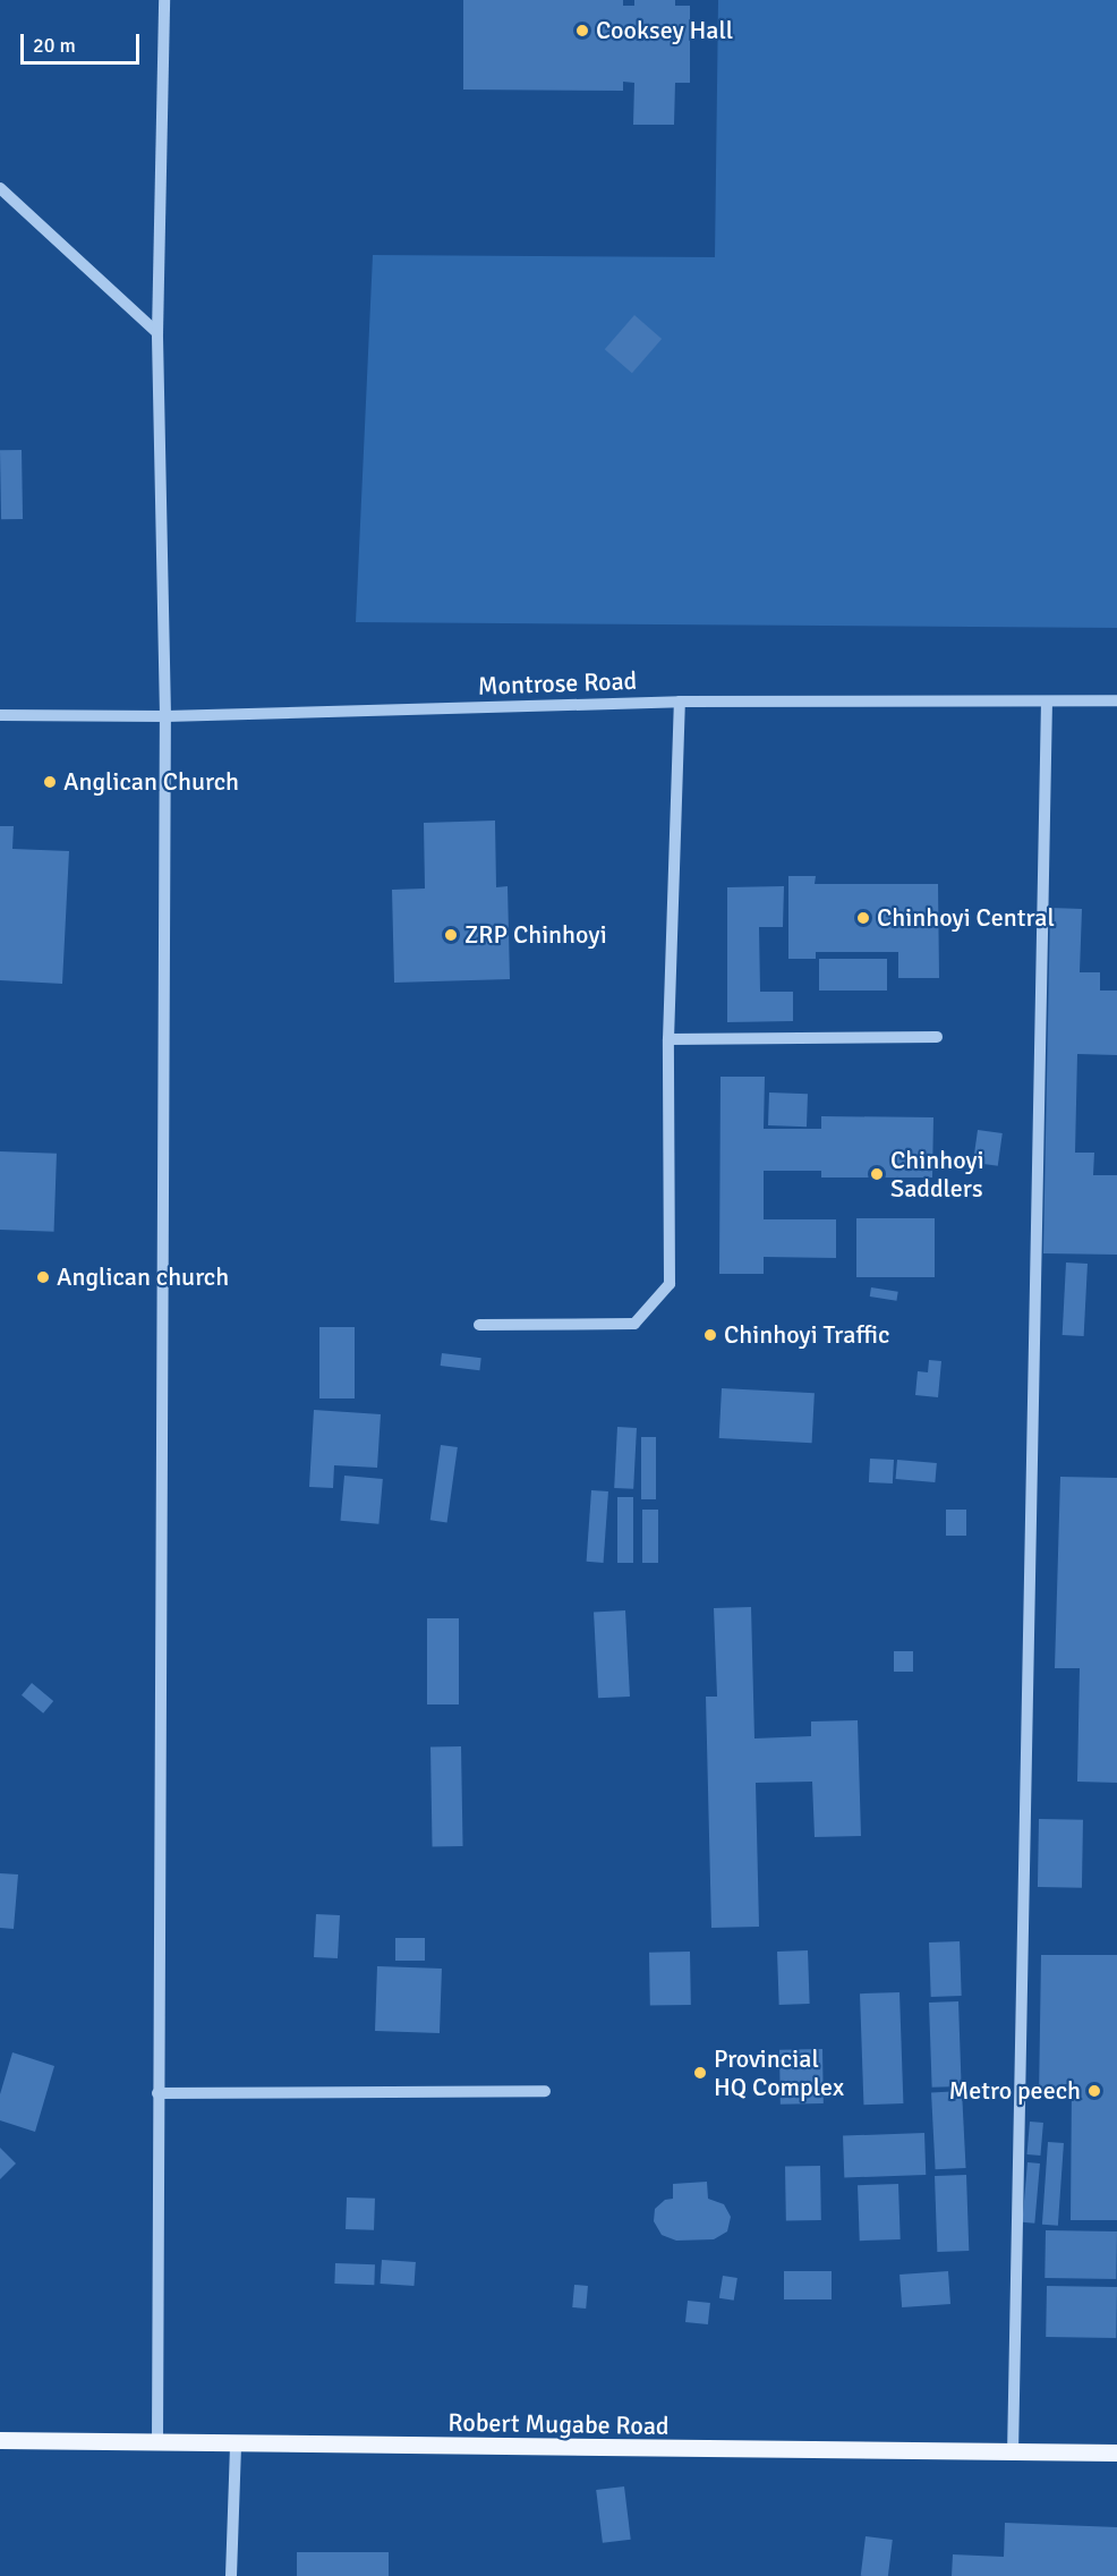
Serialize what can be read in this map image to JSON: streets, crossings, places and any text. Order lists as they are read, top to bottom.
{
  "streets": {
    "main road": ["Robert Mugabe Road"],
    "street": ["Montrose Road"]
  },
  "places": [
    "Cooksey Hall",
    "Anglican Church",
    "Chinhoyi Central",
    "ZRP Chinhoyi",
    "Chinhoyi Saddlers",
    "Anglican church",
    "Chinhoyi Traffic",
    "Provincial HQ Complex",
    "Metro peech"
  ],
  "scale_bar": "20 m"
}
